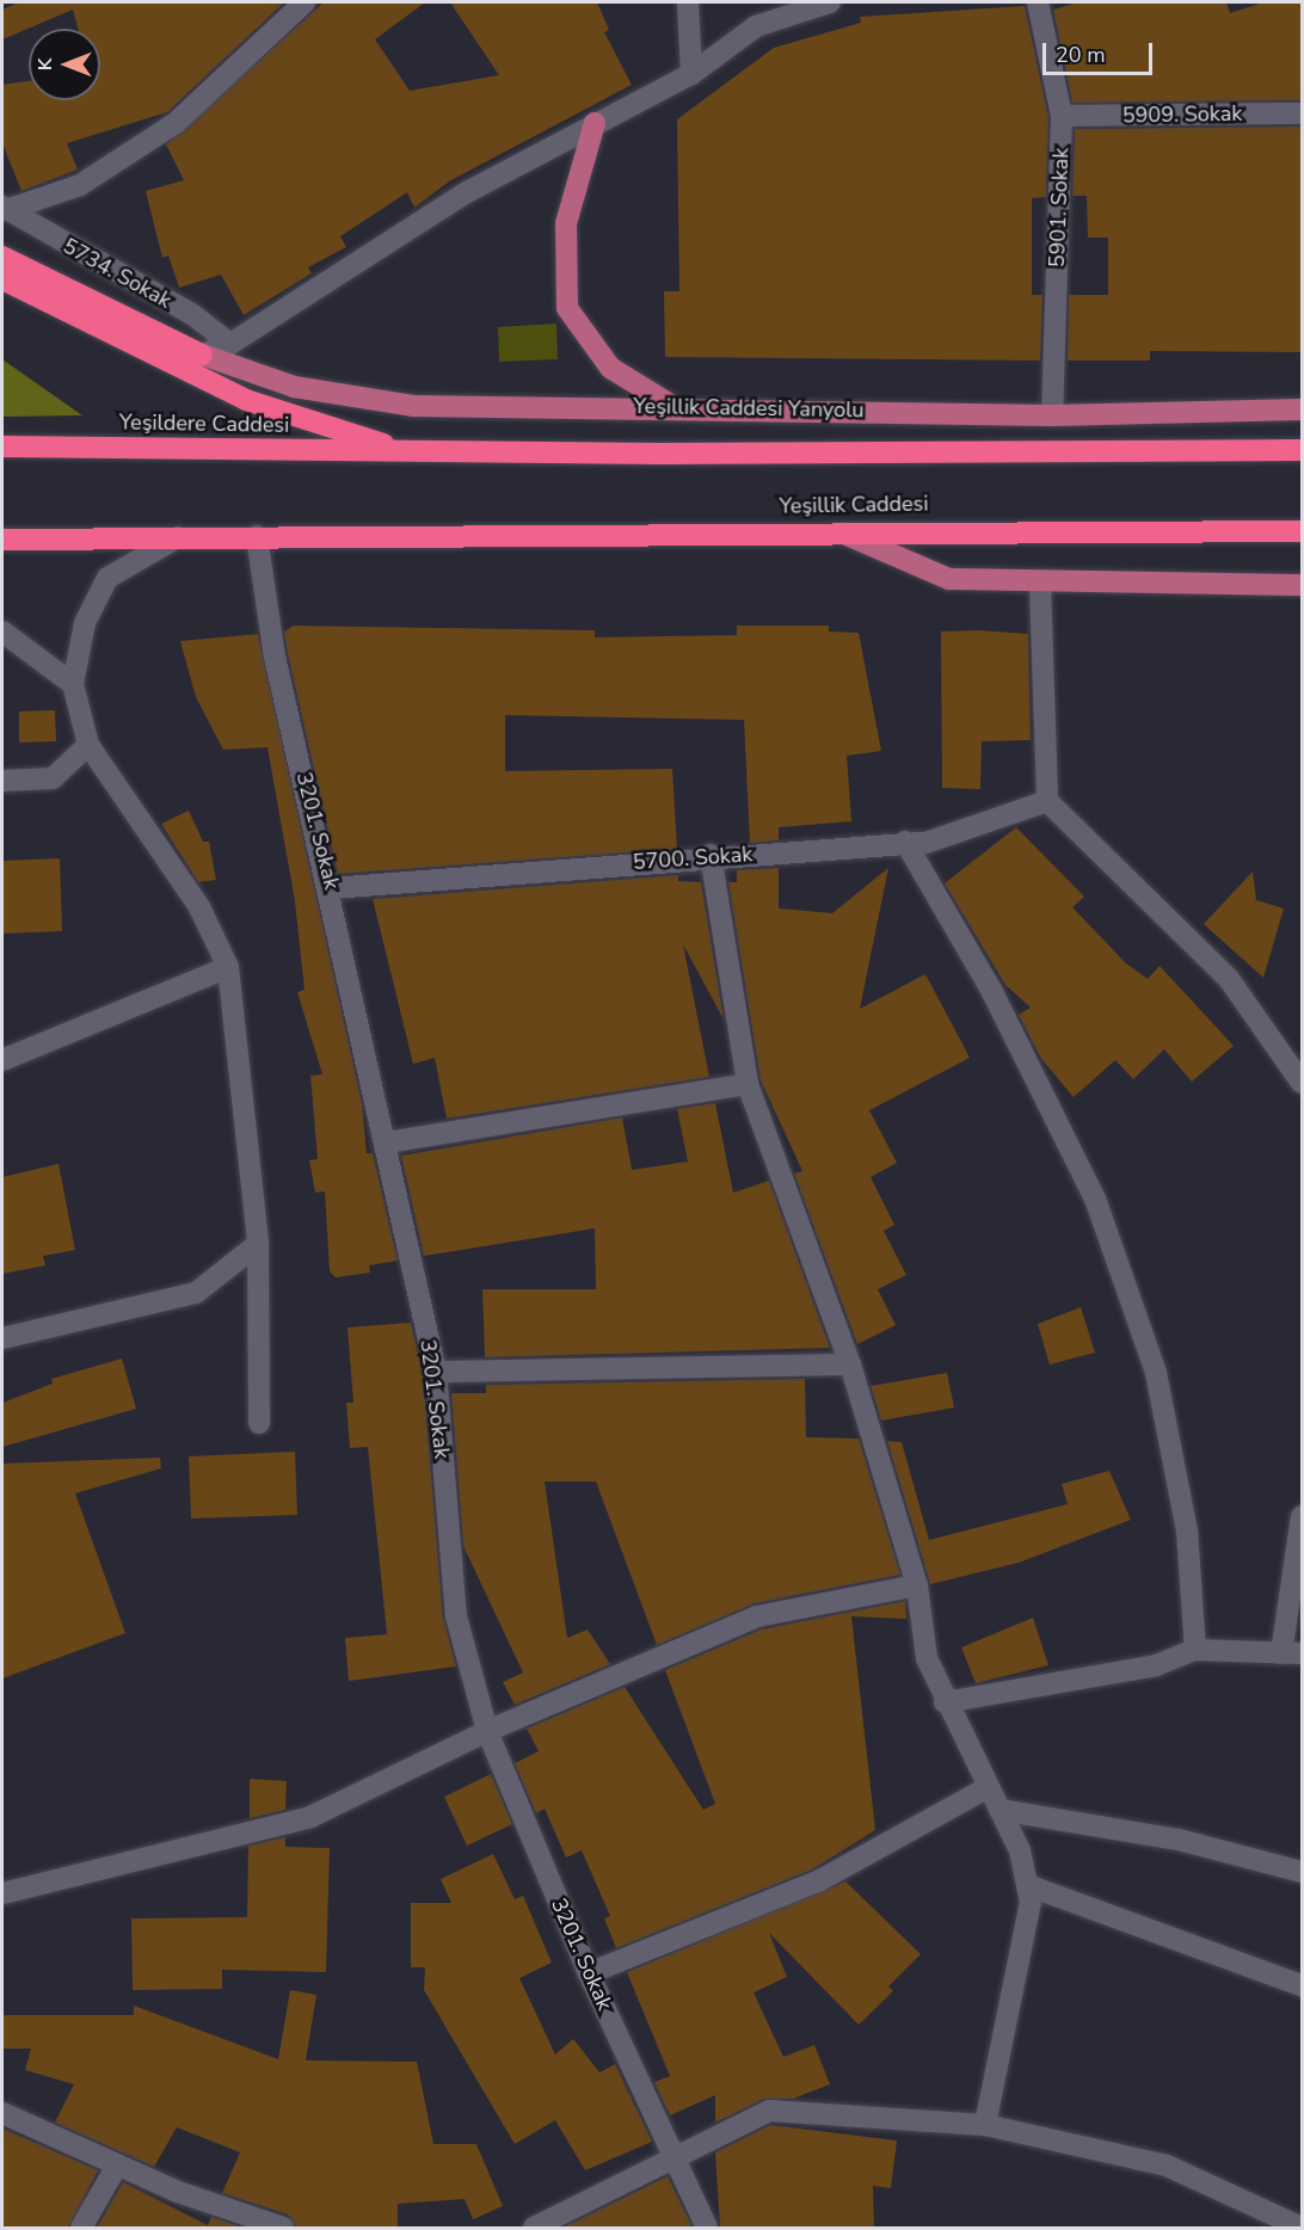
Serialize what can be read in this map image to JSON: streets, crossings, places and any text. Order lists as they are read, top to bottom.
{
  "streets": {
    "highway": ["Yeşildere Caddesi", "Yeşillik Caddesi"],
    "main road": ["Yeşillik Caddesi Yanyolu"],
    "street": [
      "5909. Sokak",
      "5901. Sokak",
      "5734. Sokak",
      "3201. Sokak",
      "5700. Sokak"
    ]
  },
  "crossings": [
    ["5909. Sokak", "5901. Sokak"],
    ["5901. Sokak", "Yeşillik Caddesi Yanyolu"],
    ["Yeşillik Caddesi", "3201. Sokak"],
    ["3201. Sokak", "5700. Sokak"]
  ],
  "scale_bar": "20 m",
  "north": "left"
}
